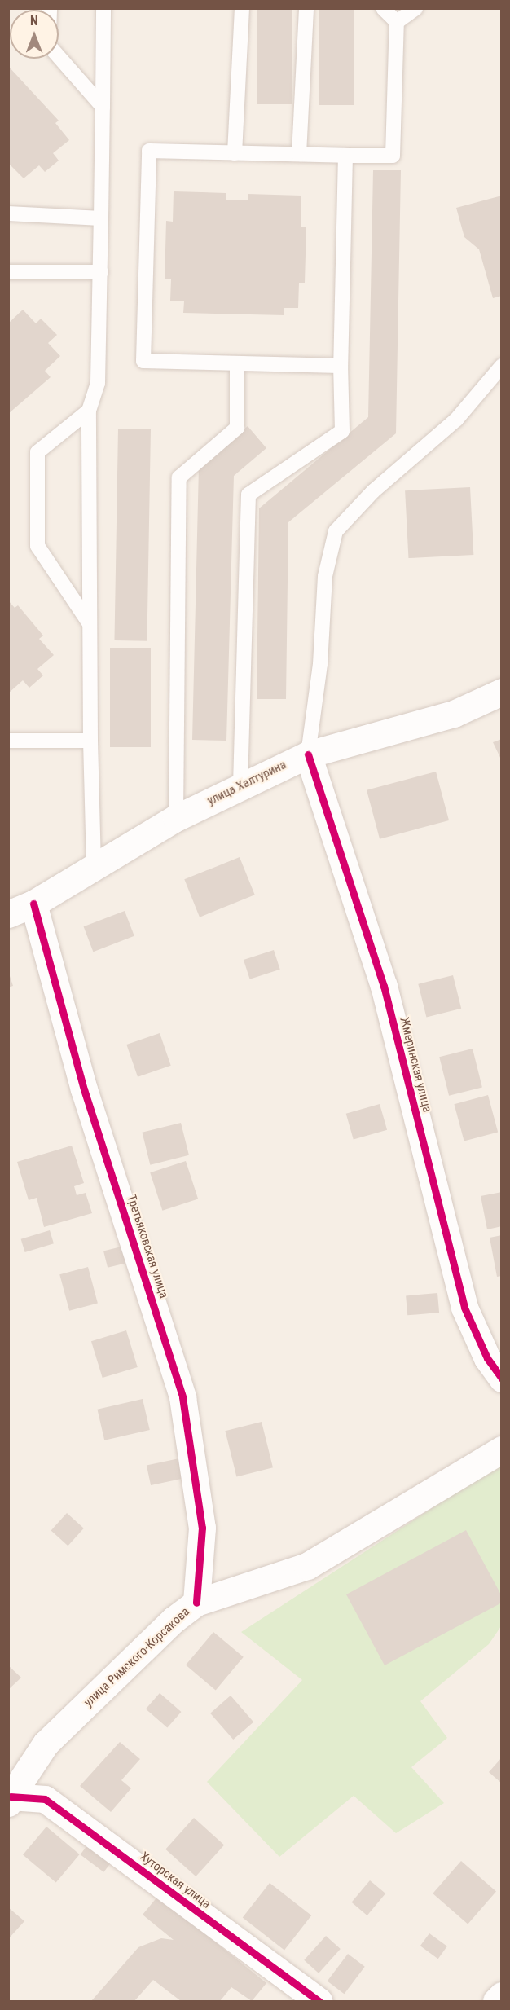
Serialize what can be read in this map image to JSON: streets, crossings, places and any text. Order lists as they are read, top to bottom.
{
  "streets": {
    "street": [
      "улица Халтурина",
      "Жмеринская улица",
      "Третьяковская улица",
      "улица Римского-Корсакова",
      "Хуторская улица"
    ]
  },
  "crossings": [
    ["улица Халтурина", "Жмеринская улица"],
    ["улица Халтурина", "Третьяковская улица"],
    ["Третьяковская улица", "улица Римского-Корсакова"],
    ["улица Римского-Корсакова", "Хуторская улица"]
  ],
  "north": "top"
}
